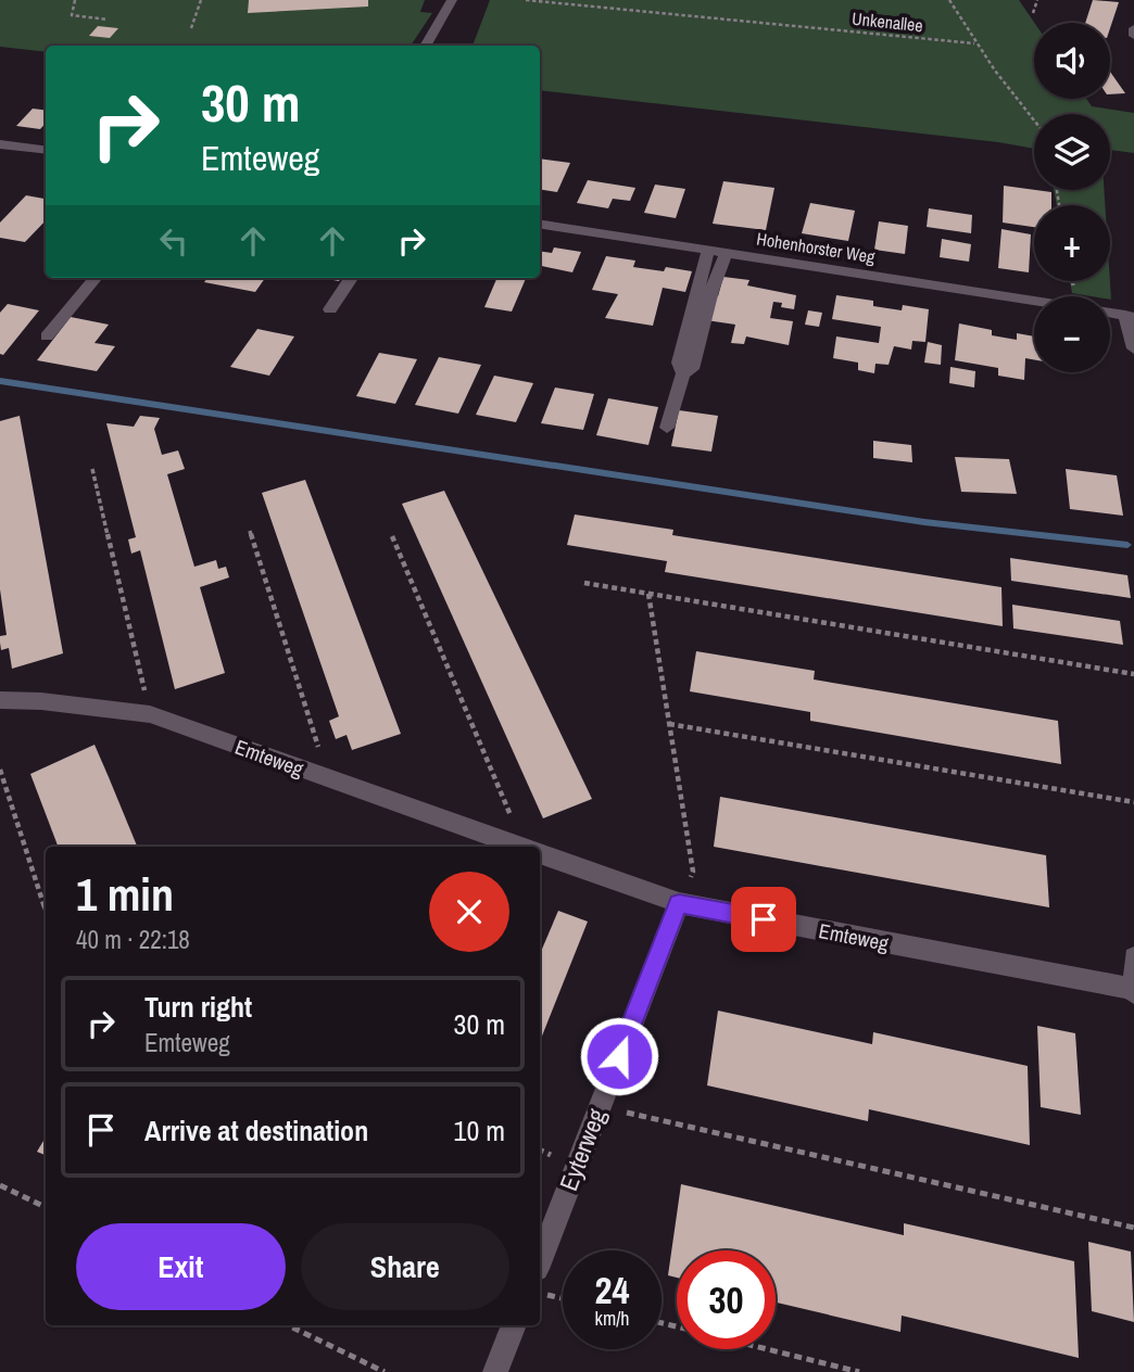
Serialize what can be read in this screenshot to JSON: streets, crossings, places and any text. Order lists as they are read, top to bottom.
{
  "streets": {
    "street": ["Hohenhorster Weg", "Emteweg", "Eyterweg"],
    "path": ["Unkenallee"]
  },
  "crossings": [
    ["Emteweg", "Eyterweg"]
  ],
  "page": {
    "map_buttons": ["+", "−"],
    "turn": ["30 m", "Emteweg"],
    "heading": ["1 min", "40 m · 22:18"],
    "list": [
      {
        "name": "Turn right",
        "note": "Emteweg",
        "value": "30 m"
      },
      {
        "name": "Arrive at destination",
        "value": "10 m"
      }
    ],
    "buttons": ["Exit", "Share"],
    "speed": "24 km/h",
    "limit": "30"
  }
}
